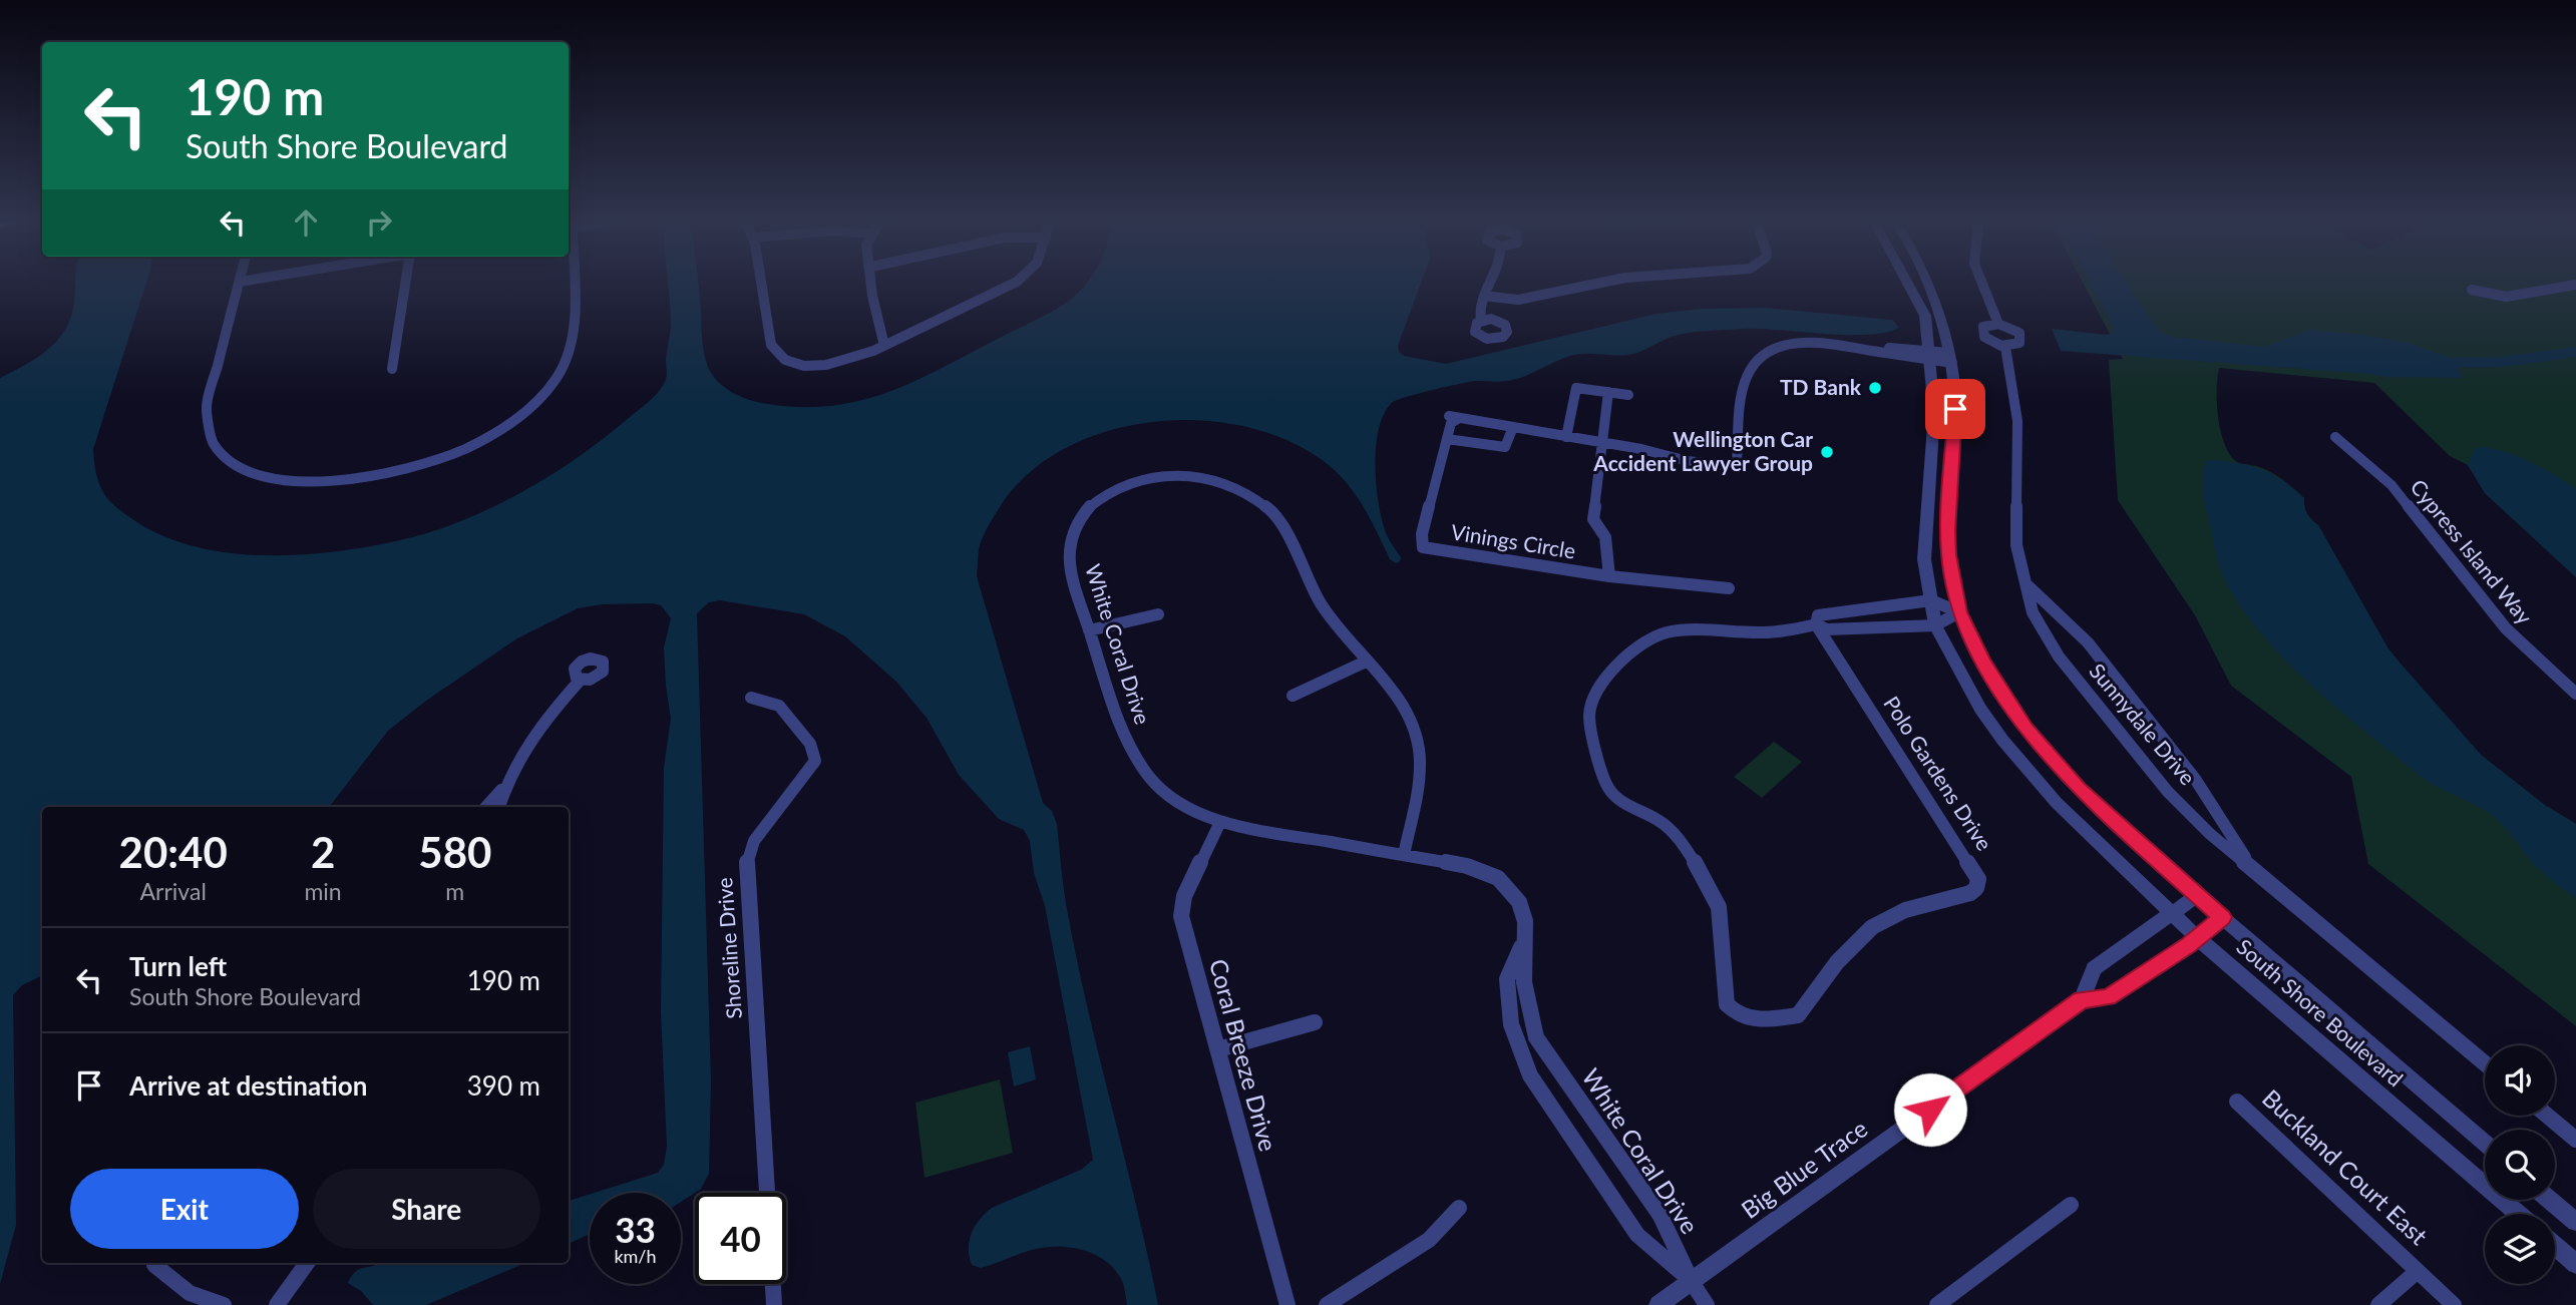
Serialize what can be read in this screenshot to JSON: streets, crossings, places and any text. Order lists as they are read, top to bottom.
{
  "streets": {
    "street": [
      "Vinings Circle",
      "Cypress Island Way",
      "White Coral Drive",
      "Sunnydale Drive",
      "Polo Gardens Drive",
      "Shoreline Drive",
      "South Shore Boulevard",
      "Coral Breeze Drive",
      "Buckland Court East",
      "Big Blue Trace"
    ]
  },
  "crossings": [
    ["Vinings Circle", "South Shore Boulevard"],
    ["White Coral Drive", "Coral Breeze Drive"],
    ["White Coral Drive", "Big Blue Trace"],
    ["Polo Gardens Drive", "South Shore Boulevard"],
    ["South Shore Boulevard", "Big Blue Trace"]
  ],
  "places": ["TD Bank", "Wellington Car Accident Lawyer Group"],
  "page": {
    "turn": ["190 m", "South Shore Boulevard"],
    "eta": [
      "20:40",
      "Arrival",
      "2",
      "min",
      "580",
      "m"
    ],
    "list": [
      {
        "name": "Turn left",
        "note": "South Shore Boulevard",
        "value": "190 m"
      },
      {
        "name": "Arrive at destination",
        "value": "390 m"
      }
    ],
    "buttons": ["Exit", "Share"],
    "speed": "33 km/h",
    "limit": "40"
  }
}
